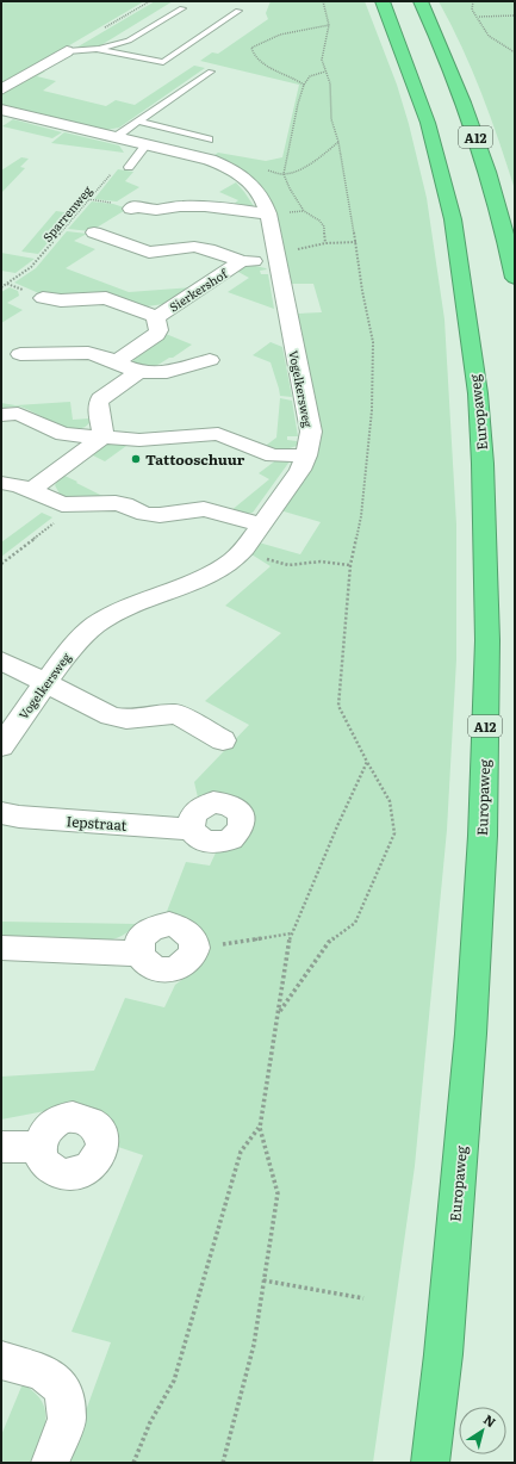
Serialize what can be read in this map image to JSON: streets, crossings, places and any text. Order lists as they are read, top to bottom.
{
  "streets": {
    "highway": ["A12", "Europaweg"],
    "street": ["Sierkershof", "Vogelkersweg", "Iepstraat"],
    "path": ["Sparrenweg"]
  },
  "crossings": [
    ["Sparrenweg", "Vogelkersweg"],
    ["Sierkershof", "Vogelkersweg"]
  ],
  "places": ["Tattooschuur"],
  "north": "top right"
}
